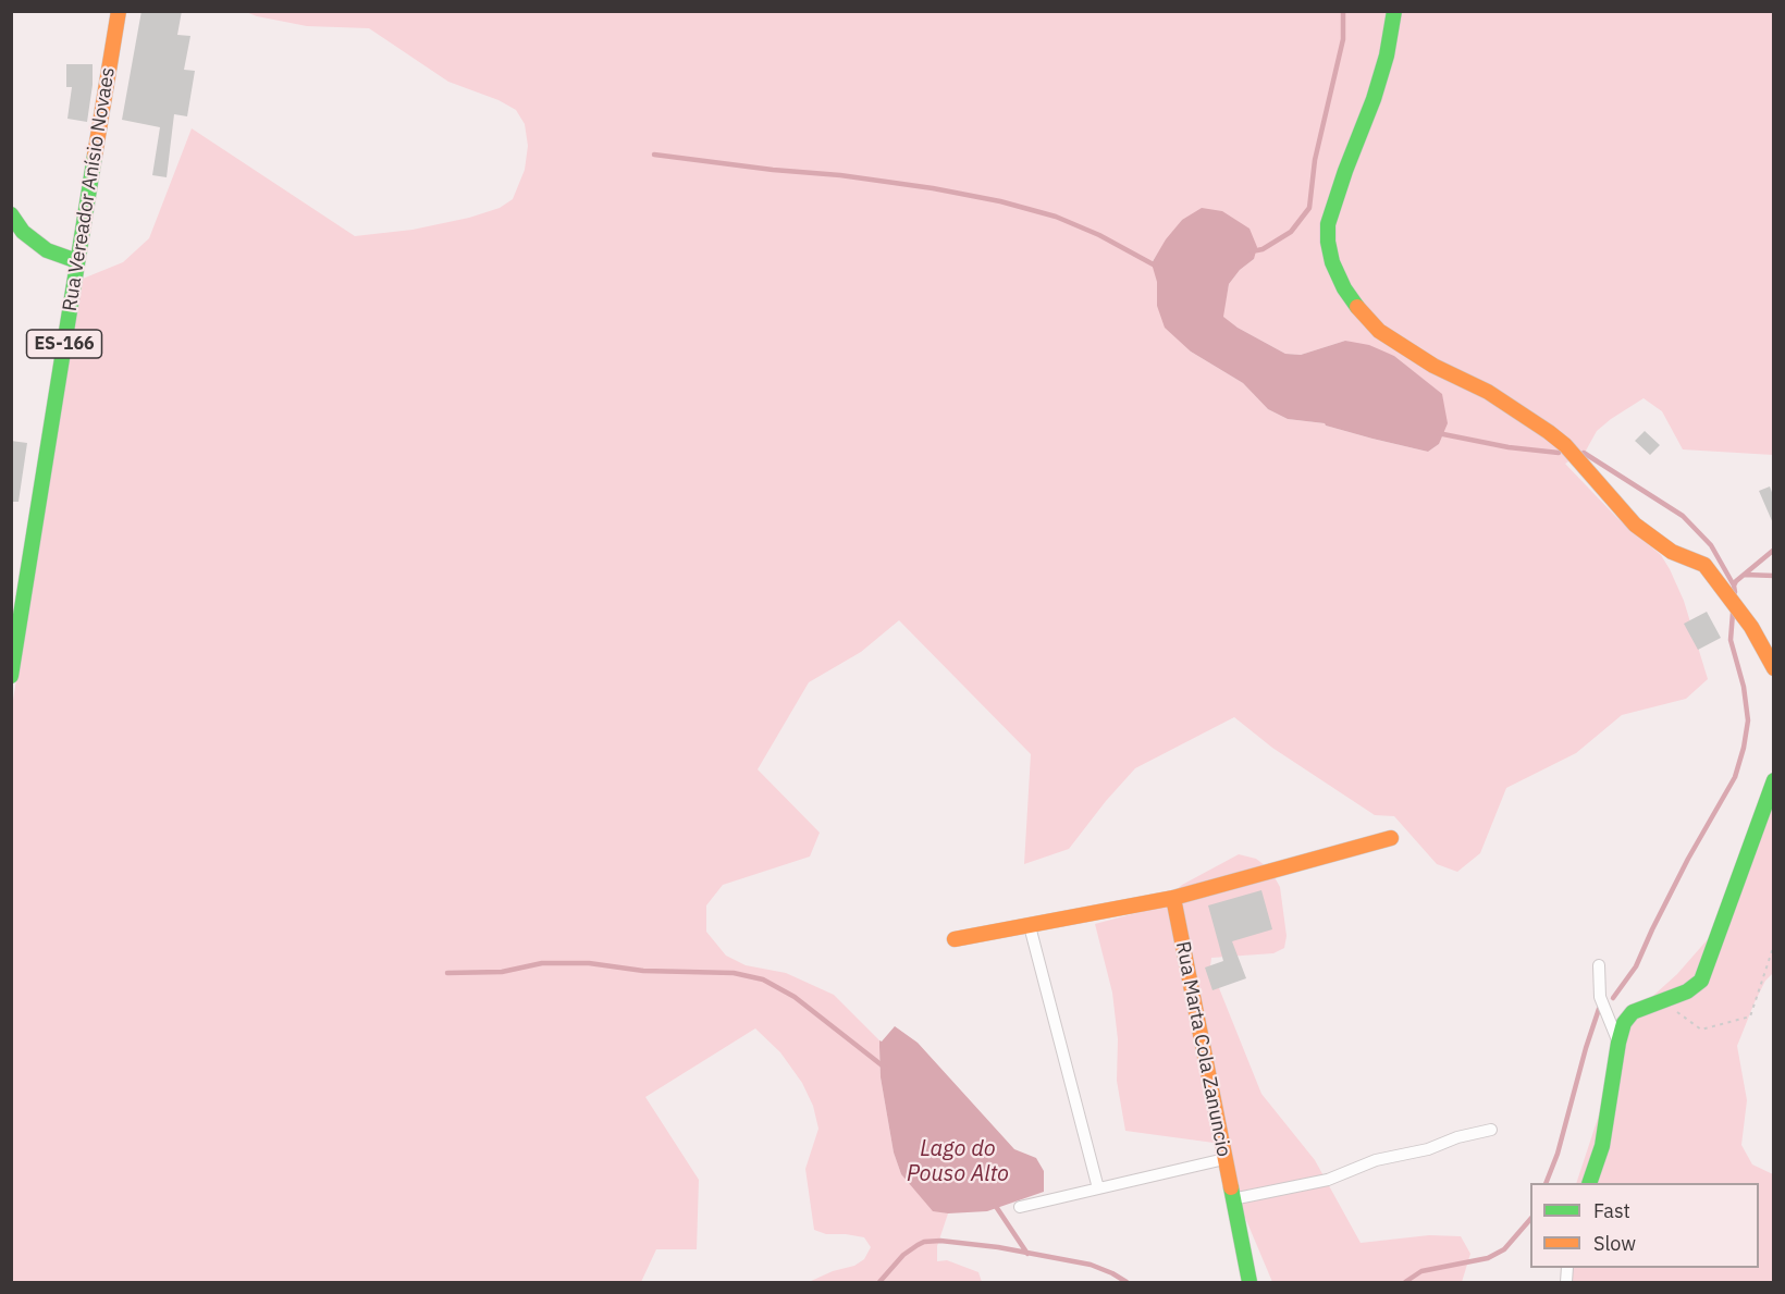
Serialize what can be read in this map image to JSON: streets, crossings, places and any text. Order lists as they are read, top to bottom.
{
  "streets": {
    "street": ["Rua Vereador Anísio Novaes", "ES-166", "Rua Marta Cola Zanuncio"]
  },
  "water": ["Lago do Pouso Alto"],
  "legend": ["Fast", "Slow"]
}
